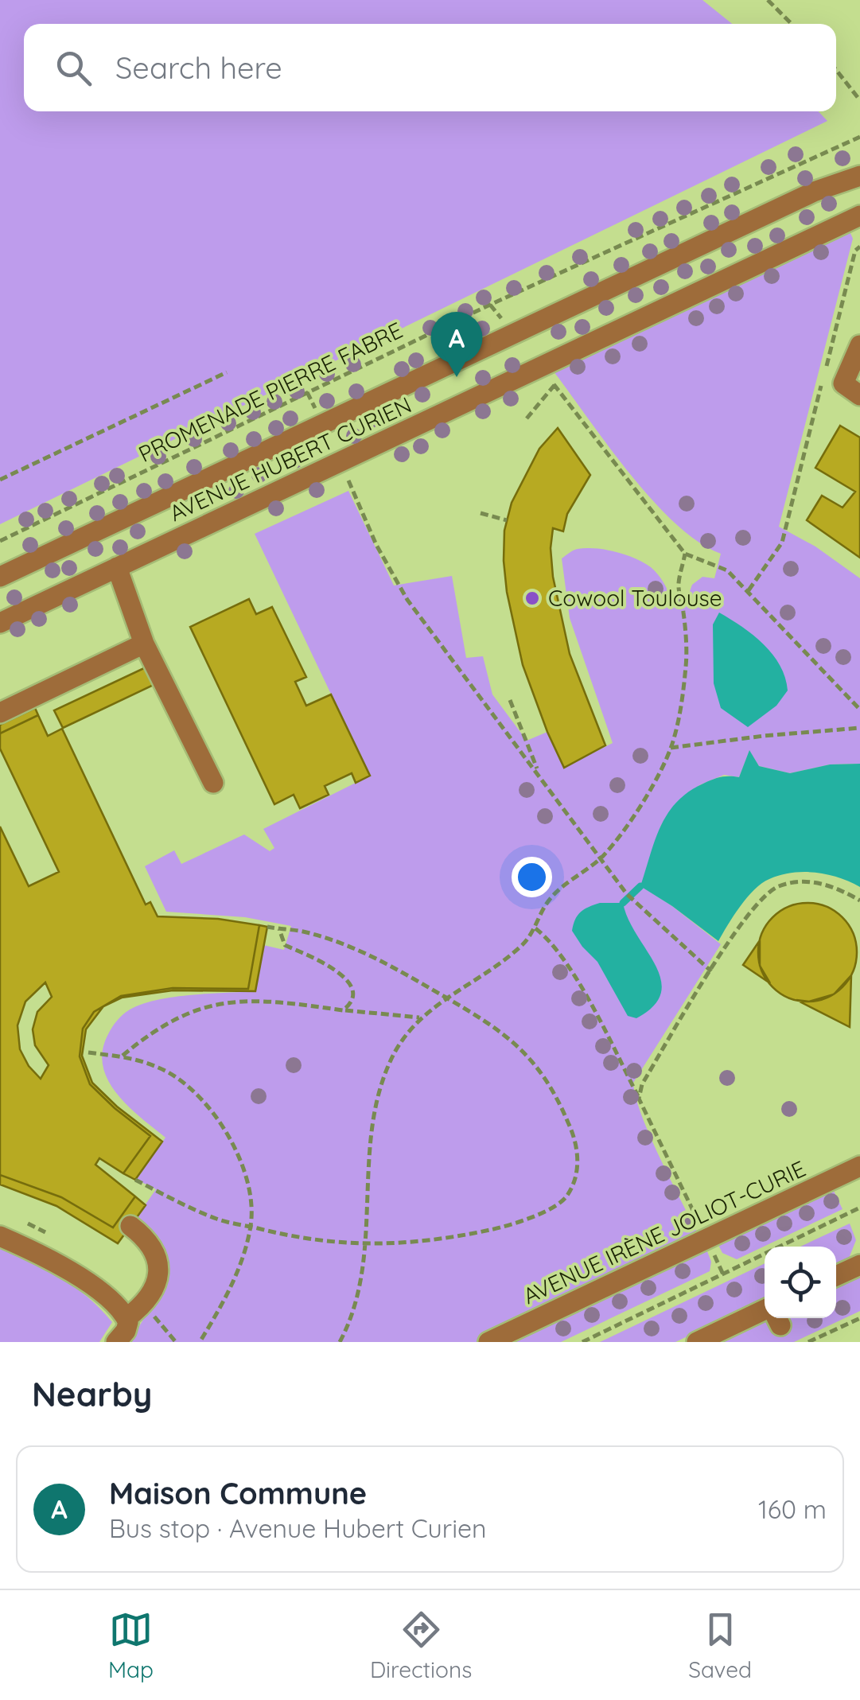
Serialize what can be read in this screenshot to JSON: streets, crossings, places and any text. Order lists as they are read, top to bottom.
{
  "streets": {
    "street": ["AVENUE HUBERT CURIEN", "AVENUE IRÈNE JOLIOT-CURIE"],
    "path": ["PROMENADE PIERRE FABRE"]
  },
  "places": ["Cowool Toulouse"],
  "page": {
    "search": "Search here",
    "pins": "A",
    "heading": "Nearby",
    "list": [
      {
        "mark": "A",
        "name": "Maison Commune",
        "note": "Bus stop · Avenue Hubert Curien",
        "value": "160 m"
      }
    ],
    "nav": ["Map", "Directions", "Saved"]
  }
}
